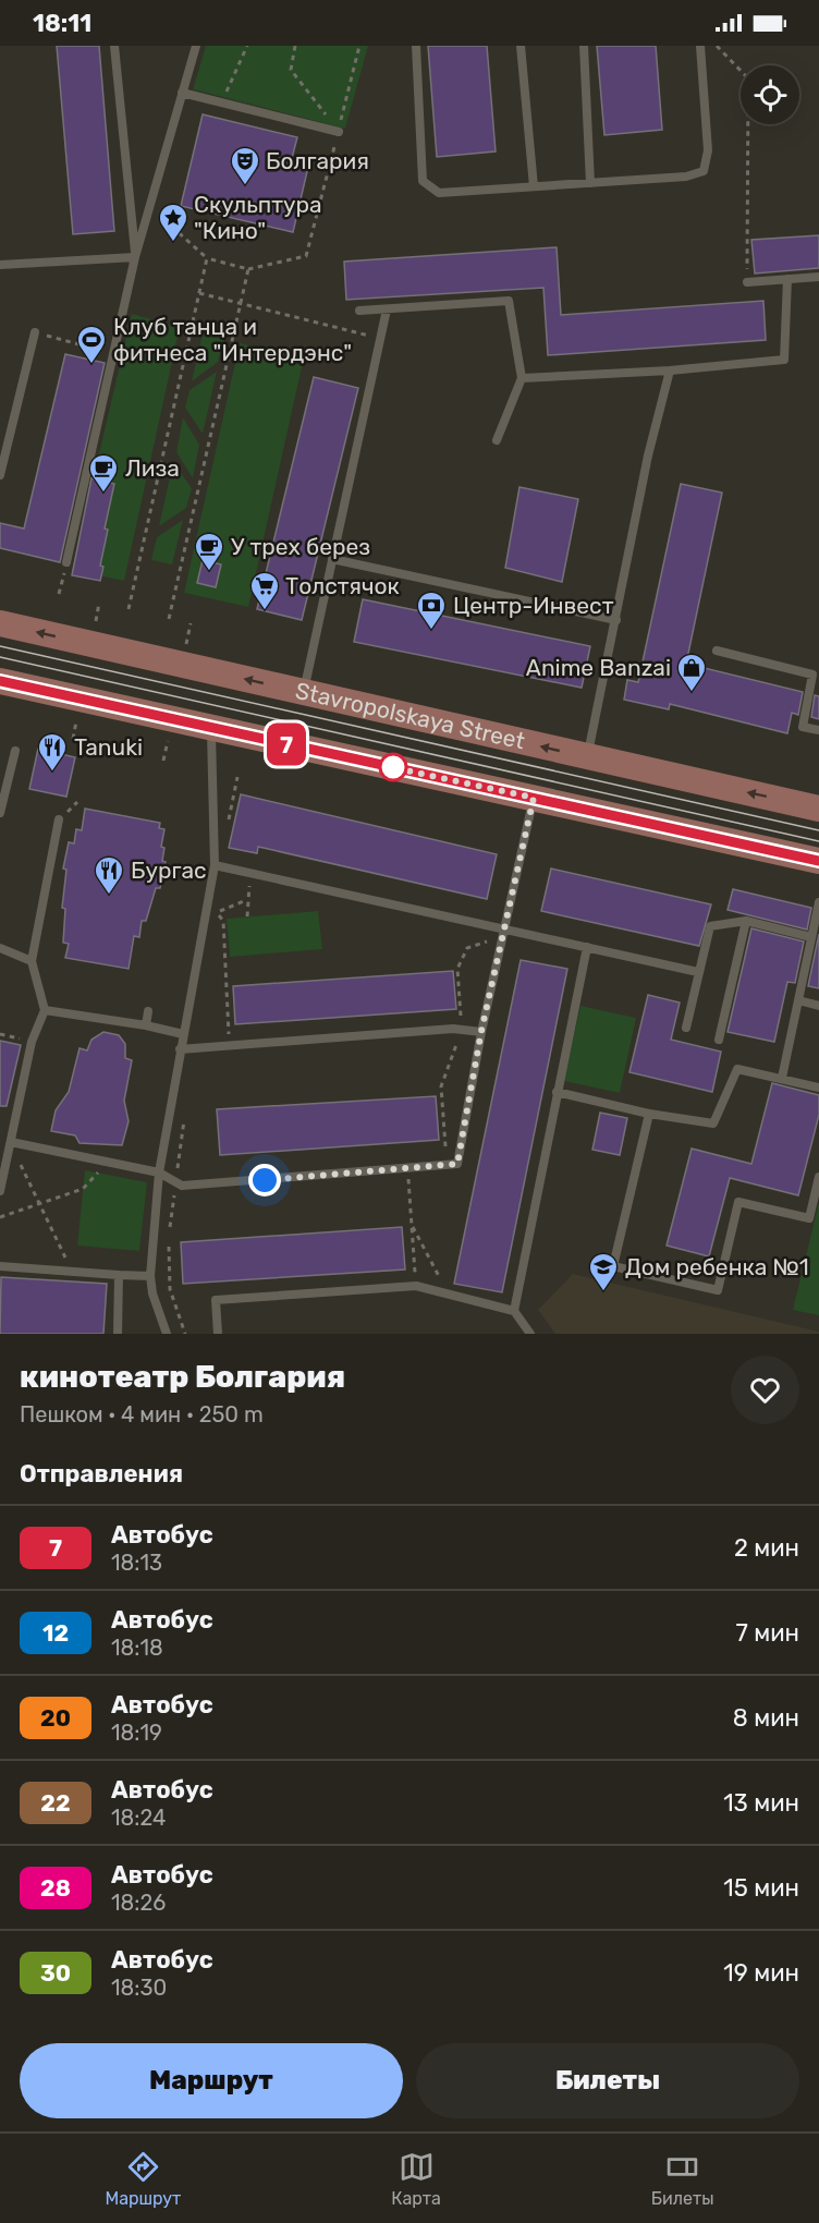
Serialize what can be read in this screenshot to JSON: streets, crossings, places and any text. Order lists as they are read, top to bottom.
{
  "streets": {
    "main road": ["Stavropolskaya Street"]
  },
  "places": {
    "theatre": ["Болгария"],
    "place": ["Скульптура \"Кино\""],
    "sports": ["Клуб танца и фитнеса \"Интердэнс\""],
    "cafe": ["Лиза", "У трех берез"],
    "supermarket": ["Толстячок"],
    "bank": ["Центр-Инвест"],
    "shop": ["Anime Banzai"],
    "restaurant": ["Tanuki", "Бургас"],
    "school or university": ["Дом ребенка №1"]
  },
  "lines": ["bus line 7"],
  "page": {
    "status": "18:11",
    "on_map": "7",
    "heading": [
      ["кинотеатр Болгария", "Пешком · 4 мин · 250 m"],
      "Отправления"
    ],
    "list": [
      {
        "mark": "7",
        "name": "Автобус",
        "note": "18:13",
        "value": "2 мин"
      },
      {
        "mark": "12",
        "name": "Автобус",
        "note": "18:18",
        "value": "7 мин"
      },
      {
        "mark": "20",
        "name": "Автобус",
        "note": "18:19",
        "value": "8 мин"
      },
      {
        "mark": "22",
        "name": "Автобус",
        "note": "18:24",
        "value": "13 мин"
      },
      {
        "mark": "28",
        "name": "Автобус",
        "note": "18:26",
        "value": "15 мин"
      },
      {
        "mark": "30",
        "name": "Автобус",
        "note": "18:30",
        "value": "19 мин"
      }
    ],
    "buttons": ["Маршрут", "Билеты"],
    "tabs": ["Маршрут", "Карта", "Билеты"]
  }
}
